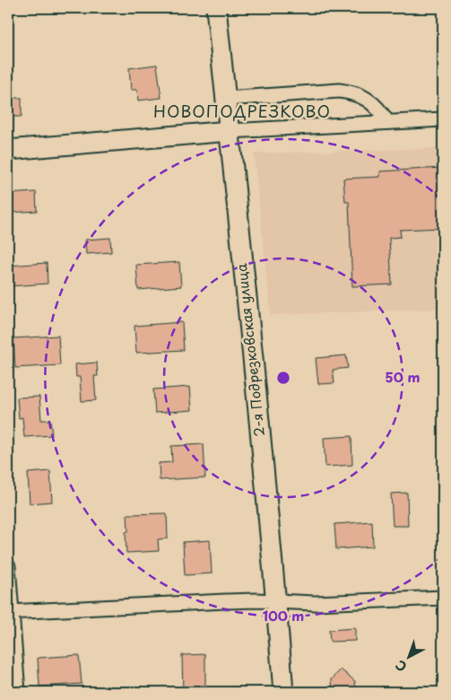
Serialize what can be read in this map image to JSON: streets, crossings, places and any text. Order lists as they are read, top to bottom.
{
  "streets": {
    "street": ["2-я Подрезковская улица"]
  },
  "districts": ["НОВОПОДРЕЗКОВО"],
  "north": "bottom left",
  "rings": ["50 m", "100 m"]
}
